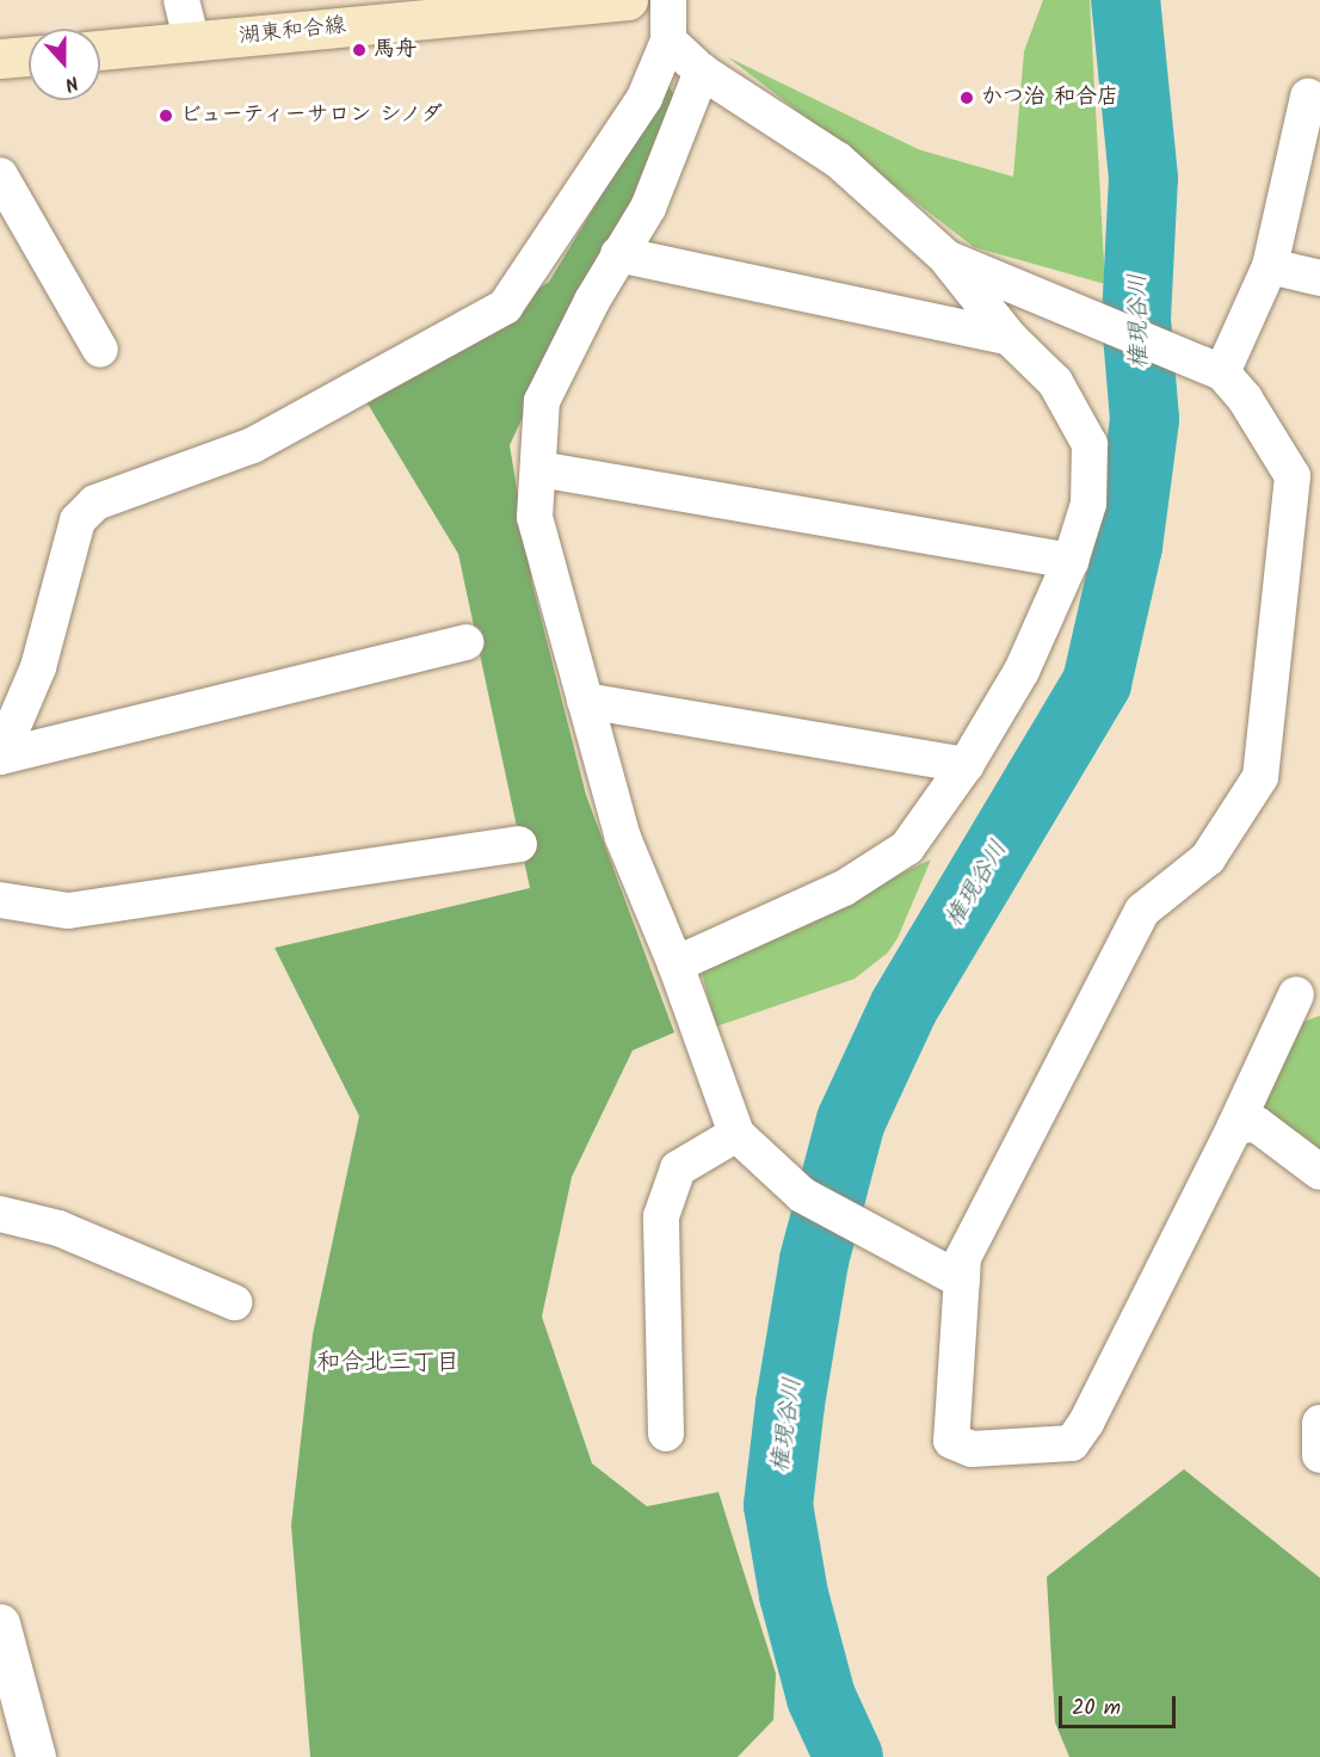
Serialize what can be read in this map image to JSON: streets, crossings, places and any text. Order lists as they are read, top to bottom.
{
  "streets": {
    "main road": ["湖東和合線"]
  },
  "districts": ["和合北三丁目"],
  "water": ["権現谷川"],
  "places": ["馬舟", "かつ治 和合店", "ビューティーサロン シノダ"],
  "scale_bar": "20 m",
  "north": "bottom"
}
